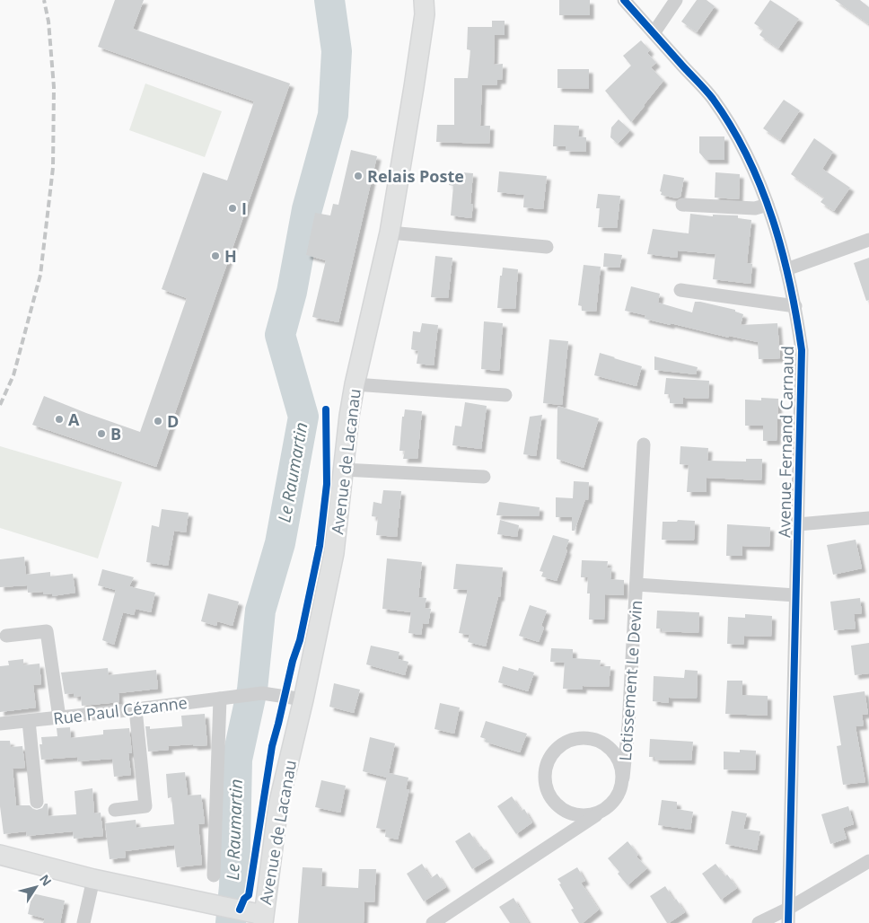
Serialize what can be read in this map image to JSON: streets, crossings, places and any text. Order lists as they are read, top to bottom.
{
  "streets": {
    "street": [
      "Avenue Fernand Carnaud",
      "Avenue de Lacanau",
      "Lotissement Le Devin",
      "Rue Paul Cézanne"
    ]
  },
  "crossings": [
    ["Avenue Fernand Carnaud", "Lotissement Le Devin"],
    ["Avenue de Lacanau", "Rue Paul Cézanne"]
  ],
  "water": ["Le Raumartin"],
  "places": [
    "Relais Poste",
    "I",
    "H",
    "A",
    "D",
    "B"
  ],
  "north": "top right"
}
